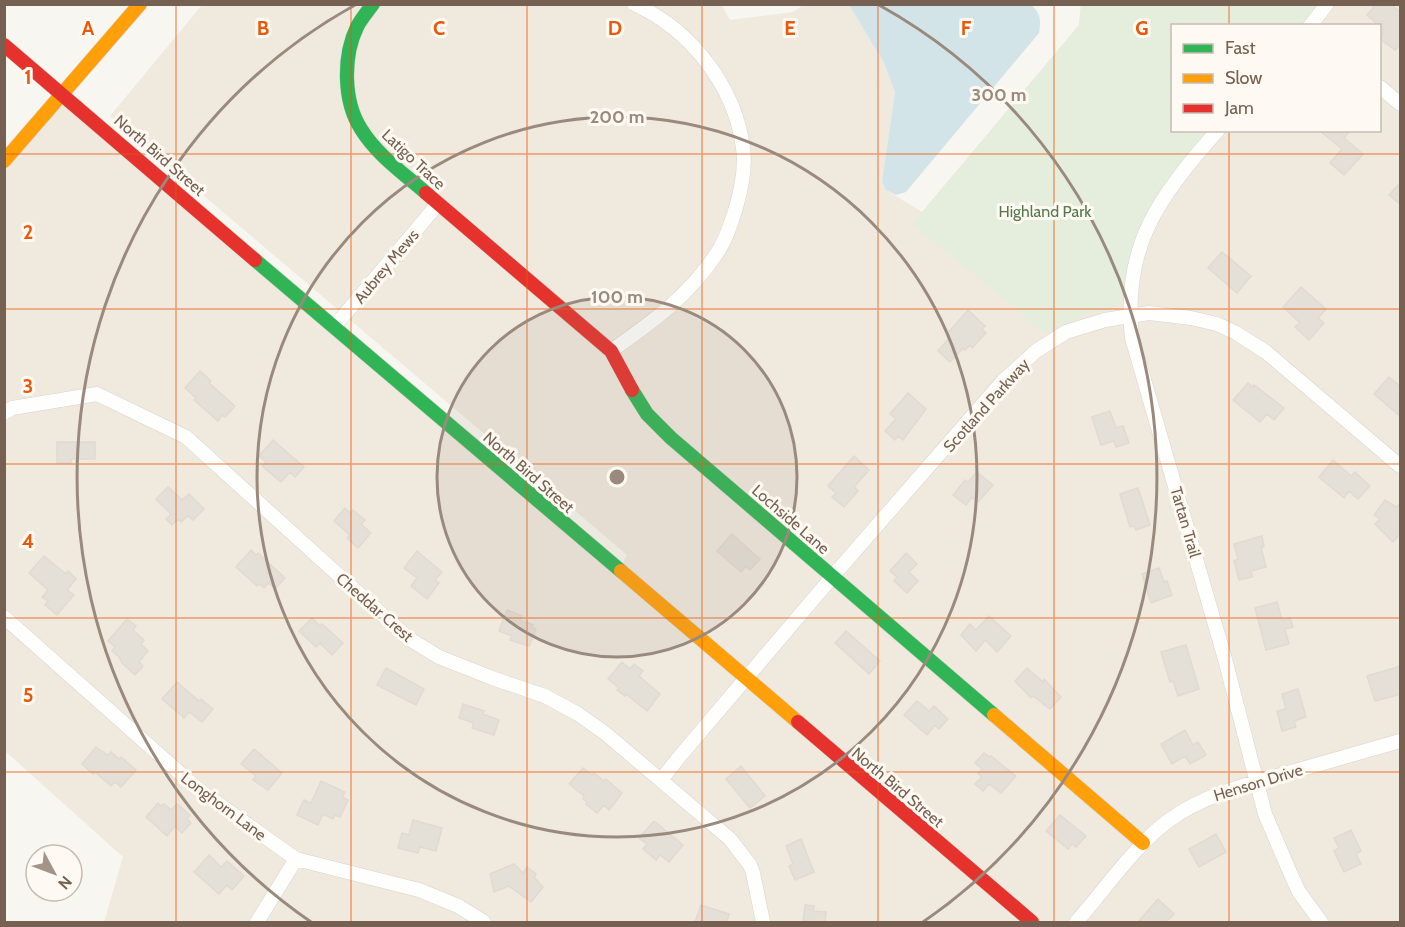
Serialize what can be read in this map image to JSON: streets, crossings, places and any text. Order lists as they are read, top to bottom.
{
  "streets": {
    "street": [
      "North Bird Street",
      "Latigo Trace",
      "Aubrey Mews",
      "Scotland Parkway",
      "Lochside Lane",
      "Tartan Trail",
      "Cheddar Crest",
      "Henson Drive",
      "Longhorn Lane"
    ]
  },
  "crossings": [
    ["North Bird Street", "Aubrey Mews"],
    ["North Bird Street", "Scotland Parkway"],
    ["Latigo Trace", "Aubrey Mews"],
    ["Latigo Trace", "Lochside Lane"],
    ["Aubrey Mews", "Lochside Lane"],
    ["Scotland Parkway", "Lochside Lane"],
    ["Scotland Parkway", "Tartan Trail"],
    ["Scotland Parkway", "Cheddar Crest"],
    ["Lochside Lane", "Henson Drive"],
    ["Tartan Trail", "Henson Drive"]
  ],
  "parks": ["Highland Park"],
  "legend": ["Fast", "Slow", "Jam"],
  "north": "bottom right",
  "grid": {
    "columns": [
      "A",
      "B",
      "C",
      "D",
      "E",
      "F",
      "G"
    ],
    "rows": [
      "1",
      "2",
      "3",
      "4",
      "5"
    ]
  },
  "rings": ["300 m", "200 m", "100 m"]
}
